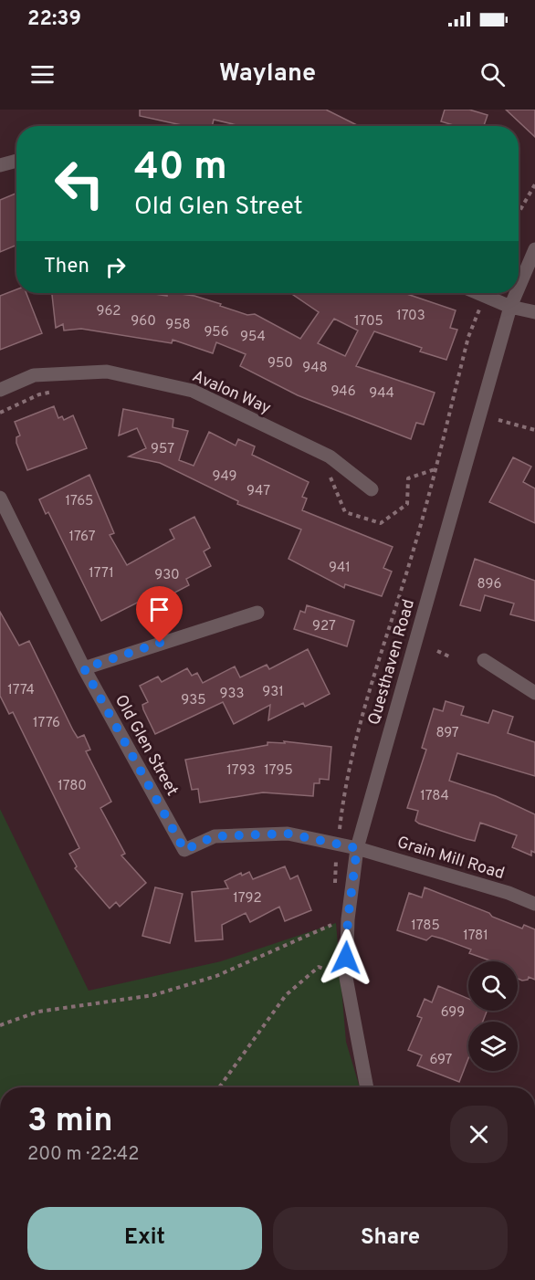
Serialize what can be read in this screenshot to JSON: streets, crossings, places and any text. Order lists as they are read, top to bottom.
{
  "streets": {
    "street": [
      "Avalon Way",
      "Questhaven Road",
      "Old Glen Street",
      "Grain Mill Road"
    ]
  },
  "crossings": [
    ["Questhaven Road", "Old Glen Street"],
    ["Questhaven Road", "Grain Mill Road"],
    ["Old Glen Street", "Grain Mill Road"]
  ],
  "house_numbers": [
    "962",
    "1703",
    "960",
    "1705",
    "958",
    "956",
    "954",
    "950",
    "948",
    "946",
    "944",
    "957",
    "949",
    "947",
    "1765",
    "1767",
    "941",
    "1771",
    "930",
    "896",
    "927",
    "1774",
    "931",
    "933",
    "935",
    "1776",
    "897",
    "1793",
    "1795",
    "1780",
    "1784",
    "1792",
    "1785",
    "1781",
    "699",
    "697"
  ],
  "page": {
    "status": "22:39",
    "header": "Waylane",
    "turn": ["40 m", "Old Glen Street"],
    "then": "Then",
    "heading": ["3 min", "200 m · 22:42"],
    "buttons": ["Exit", "Share"]
  }
}
